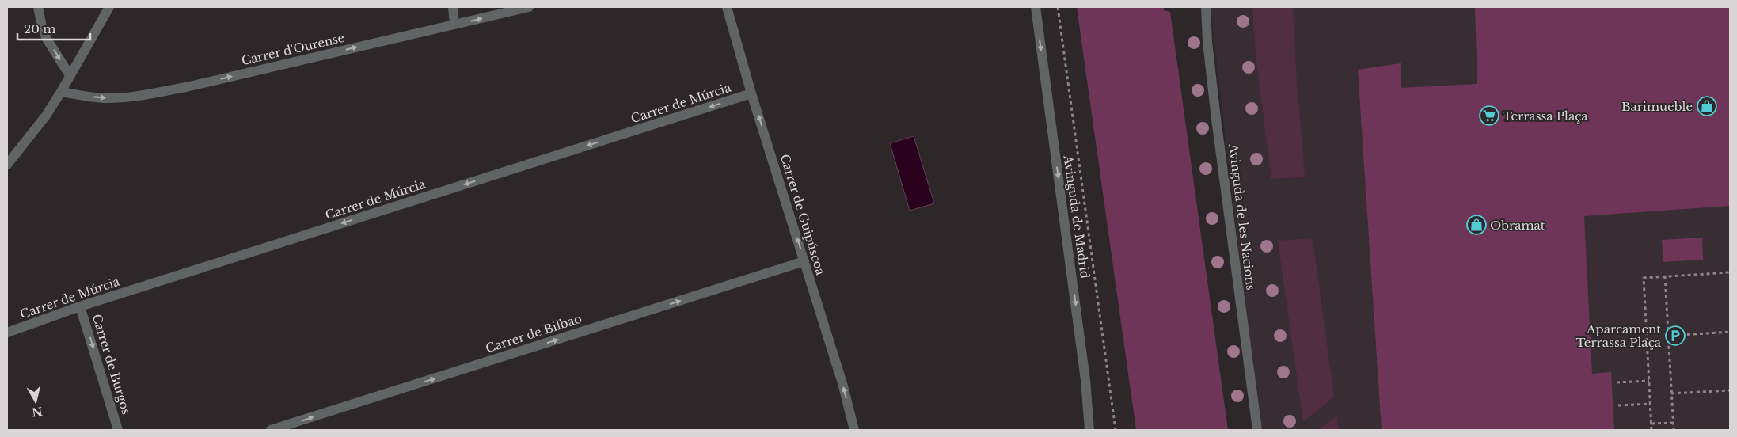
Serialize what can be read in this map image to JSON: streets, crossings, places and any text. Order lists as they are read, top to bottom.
{
  "streets": {
    "street": [
      "Carrer d'Ourense",
      "Carrer de Múrcia",
      "Carrer de Guipúscoa",
      "Avinguda de Madrid",
      "Avinguda de les Nacions",
      "Carrer de Bilbao",
      "Carrer de Burgos"
    ]
  },
  "crossings": [
    ["Carrer de Múrcia", "Carrer de Guipúscoa"],
    ["Carrer de Múrcia", "Carrer de Burgos"],
    ["Carrer de Guipúscoa", "Carrer de Bilbao"]
  ],
  "one_way": [
    "Carrer d'Ourense",
    "Carrer de Múrcia",
    "Carrer de Guipúscoa",
    "Avinguda de Madrid",
    "Carrer de Bilbao",
    "Carrer de Burgos"
  ],
  "places": {
    "shop": ["Barimueble", "Obramat"],
    "supermarket": ["Terrassa Plaça"],
    "parking": ["Aparcament Terrassa Plaça"]
  },
  "scale_bar": "20 m",
  "north": "bottom"
}
